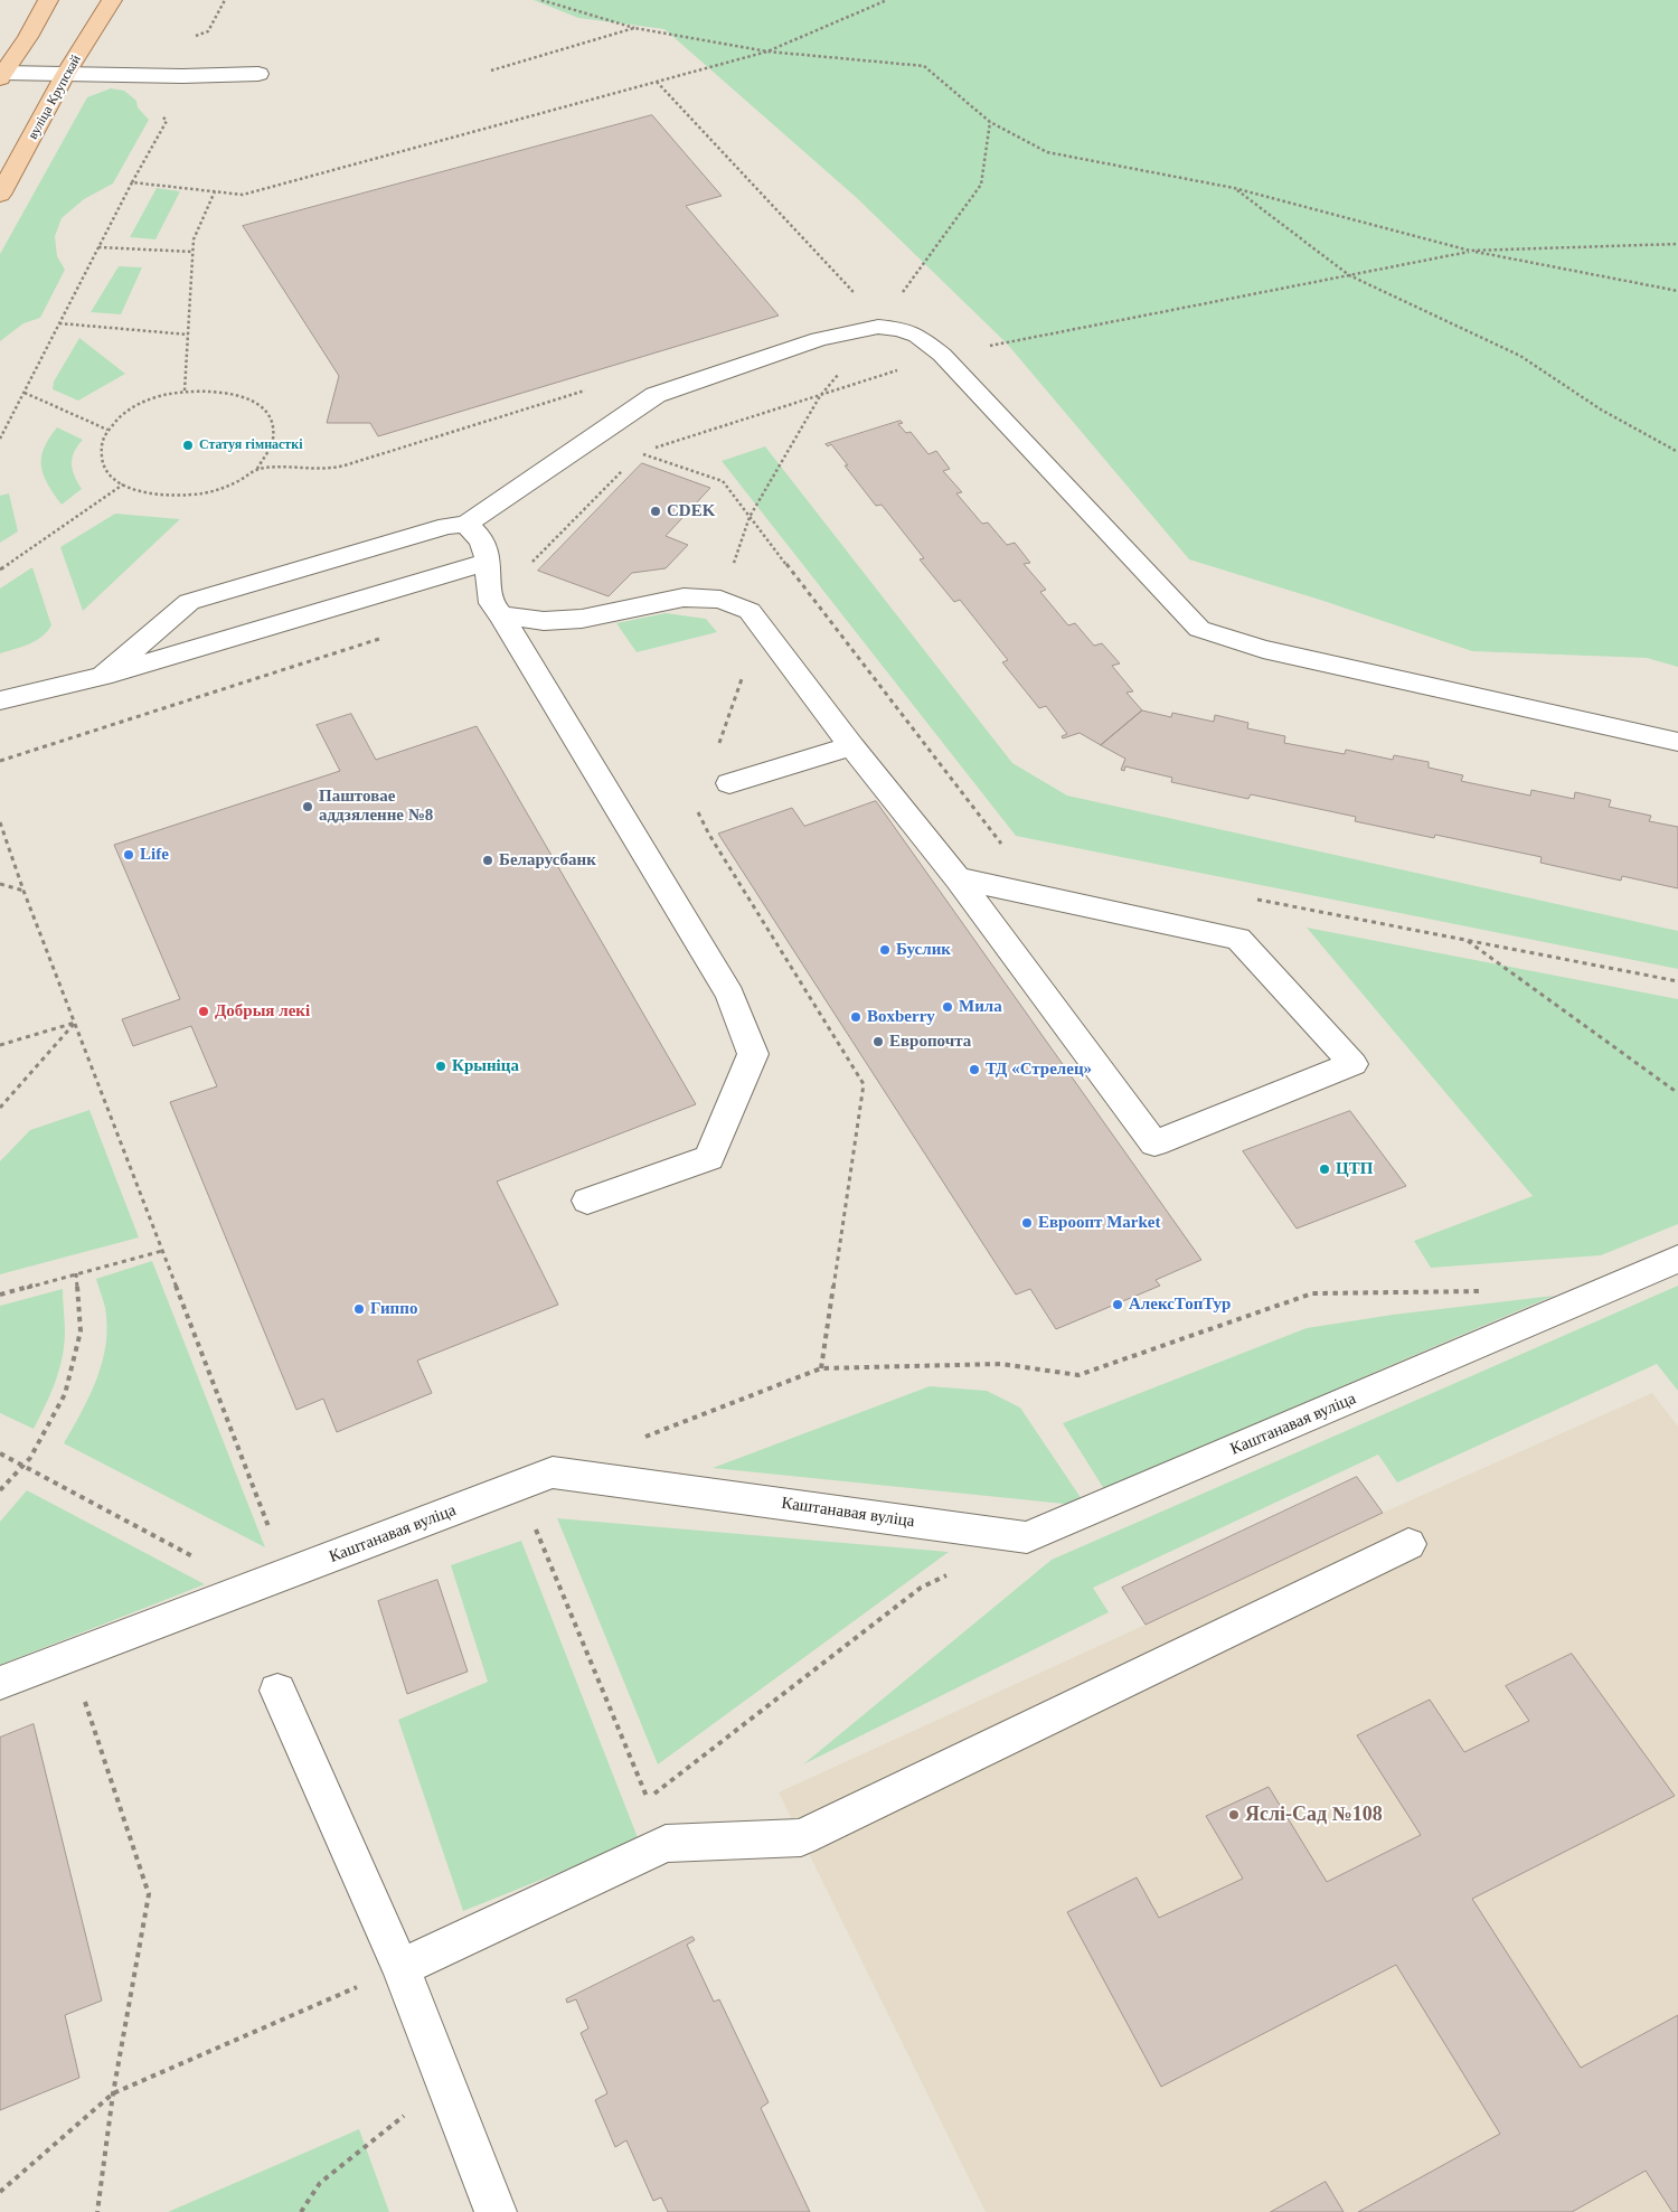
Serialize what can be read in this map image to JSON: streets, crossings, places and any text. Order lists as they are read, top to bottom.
{
  "streets": {
    "main road": ["вуліца Крупскай"],
    "street": ["Каштанавая вуліца"]
  },
  "places": [
    "Статуя гімнасткі",
    "CDEK",
    "Паштовае аддзяленне №8",
    "Life",
    "Беларусбанк",
    "Буслик",
    "Мила",
    "Добрыя лекі",
    "Boxberry",
    "Европочта",
    "Крыніца",
    "ТД «Стрелец»",
    "ЦТП",
    "Евроопт Market",
    "АлексТопТур",
    "Гиппо",
    "Яслі-Сад №108"
  ]
}
